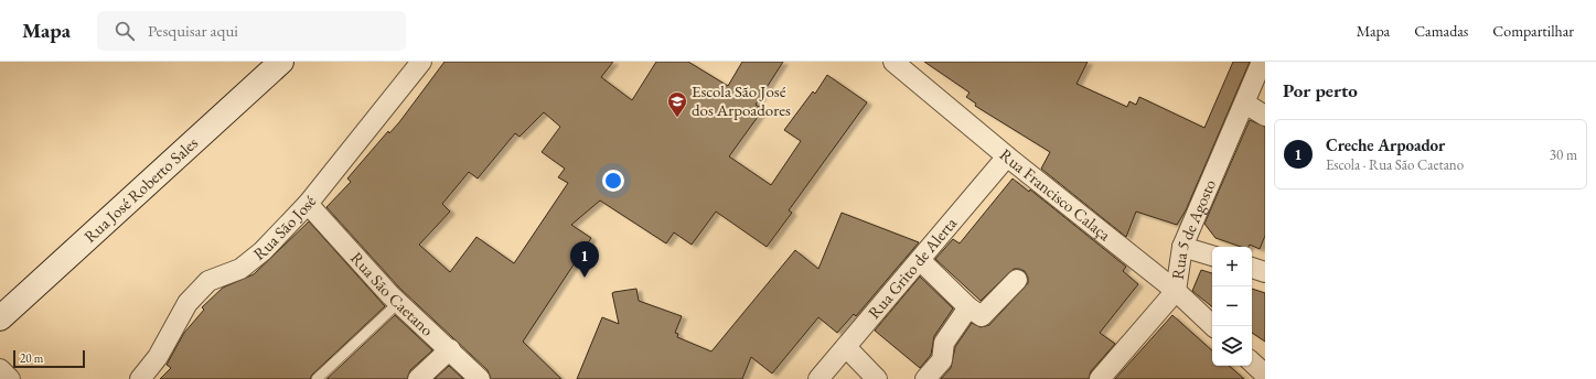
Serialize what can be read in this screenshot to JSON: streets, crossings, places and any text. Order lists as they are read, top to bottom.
{
  "streets": {
    "main road": ["Rua José Roberto Sales"],
    "street": [
      "Rua Francisco Calaça",
      "Rua São José",
      "Rua 5 de Agosto",
      "Rua Grito de Alerta",
      "Rua São Caetano"
    ]
  },
  "crossings": [
    ["Rua Francisco Calaça", "Rua 5 de Agosto"],
    ["Rua Francisco Calaça", "Rua Grito de Alerta"],
    ["Rua São José", "Rua São Caetano"]
  ],
  "places": {
    "school or university": ["Escola São José dos Arpoadores"]
  },
  "scale_bar": "20 m",
  "page": {
    "header": "Mapa",
    "search": "Pesquisar aqui",
    "nav": ["Mapa", "Camadas", "Compartilhar"],
    "heading": "Por perto",
    "list": [
      {
        "mark": "1",
        "name": "Creche Arpoador",
        "note": "Escola · Rua São Caetano",
        "value": "30 m"
      }
    ],
    "pins": "1",
    "map_buttons": ["+", "−"],
    "scale": "20 m"
  }
}
